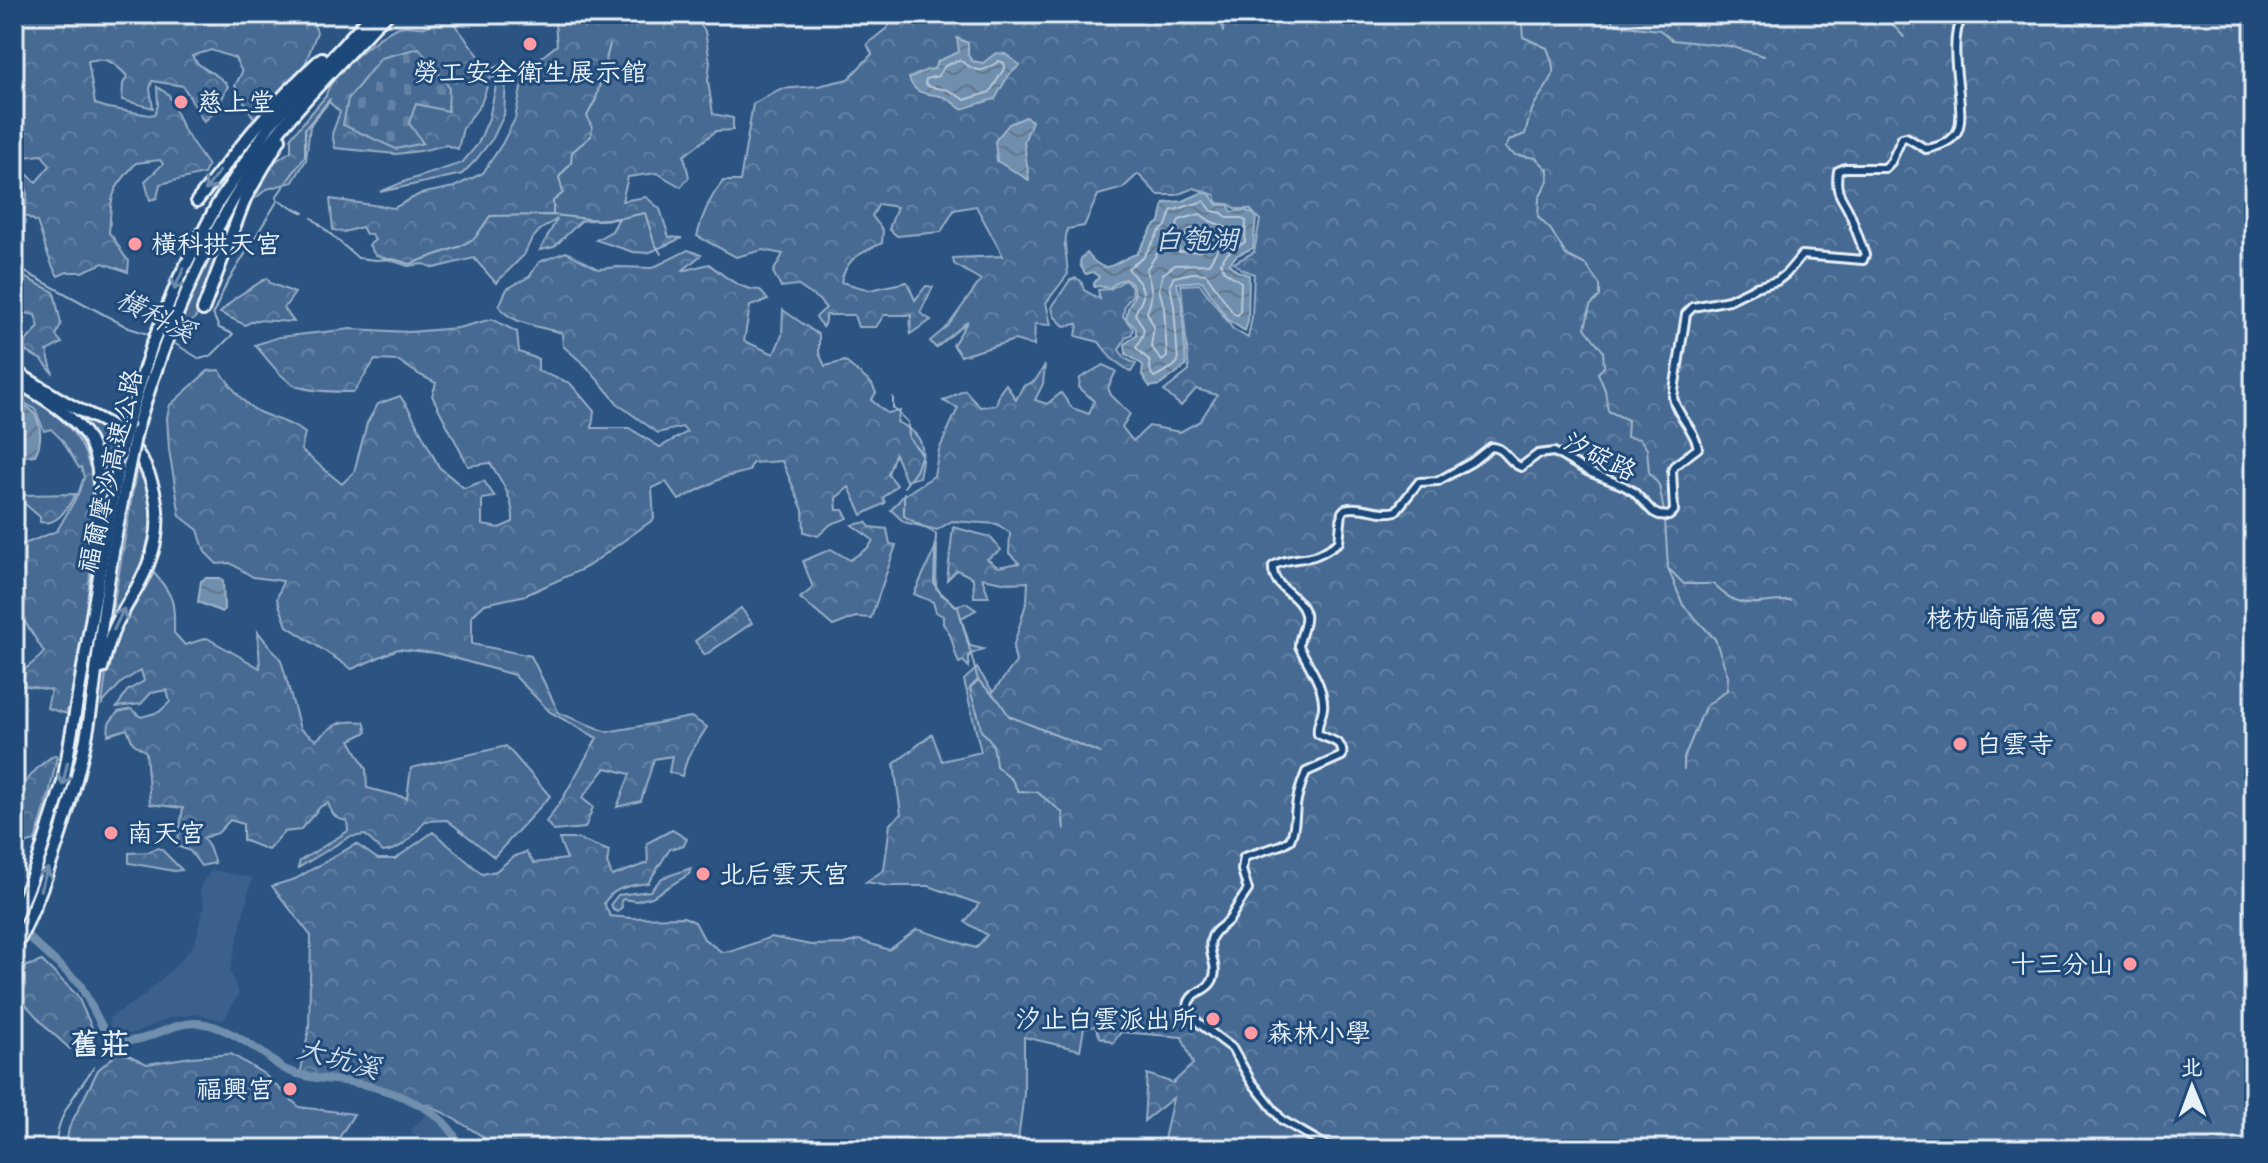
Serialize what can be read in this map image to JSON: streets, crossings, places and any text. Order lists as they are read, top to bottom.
{
  "streets": {
    "highway": ["福爾摩沙高速公路"],
    "street": ["汐碇路"]
  },
  "districts": ["舊莊"],
  "water": ["白匏湖", "橫科溪", "大坑溪"],
  "places": [
    "勞工安全衛生展示館",
    "慈上堂",
    "橫科拱天宮",
    "栳枋崎福德宮",
    "白雲寺",
    "南天宮",
    "北后雲天宮",
    "十三分山",
    "汐止白雲派出所",
    "森林小學",
    "福興宮"
  ],
  "north": "top"
}
